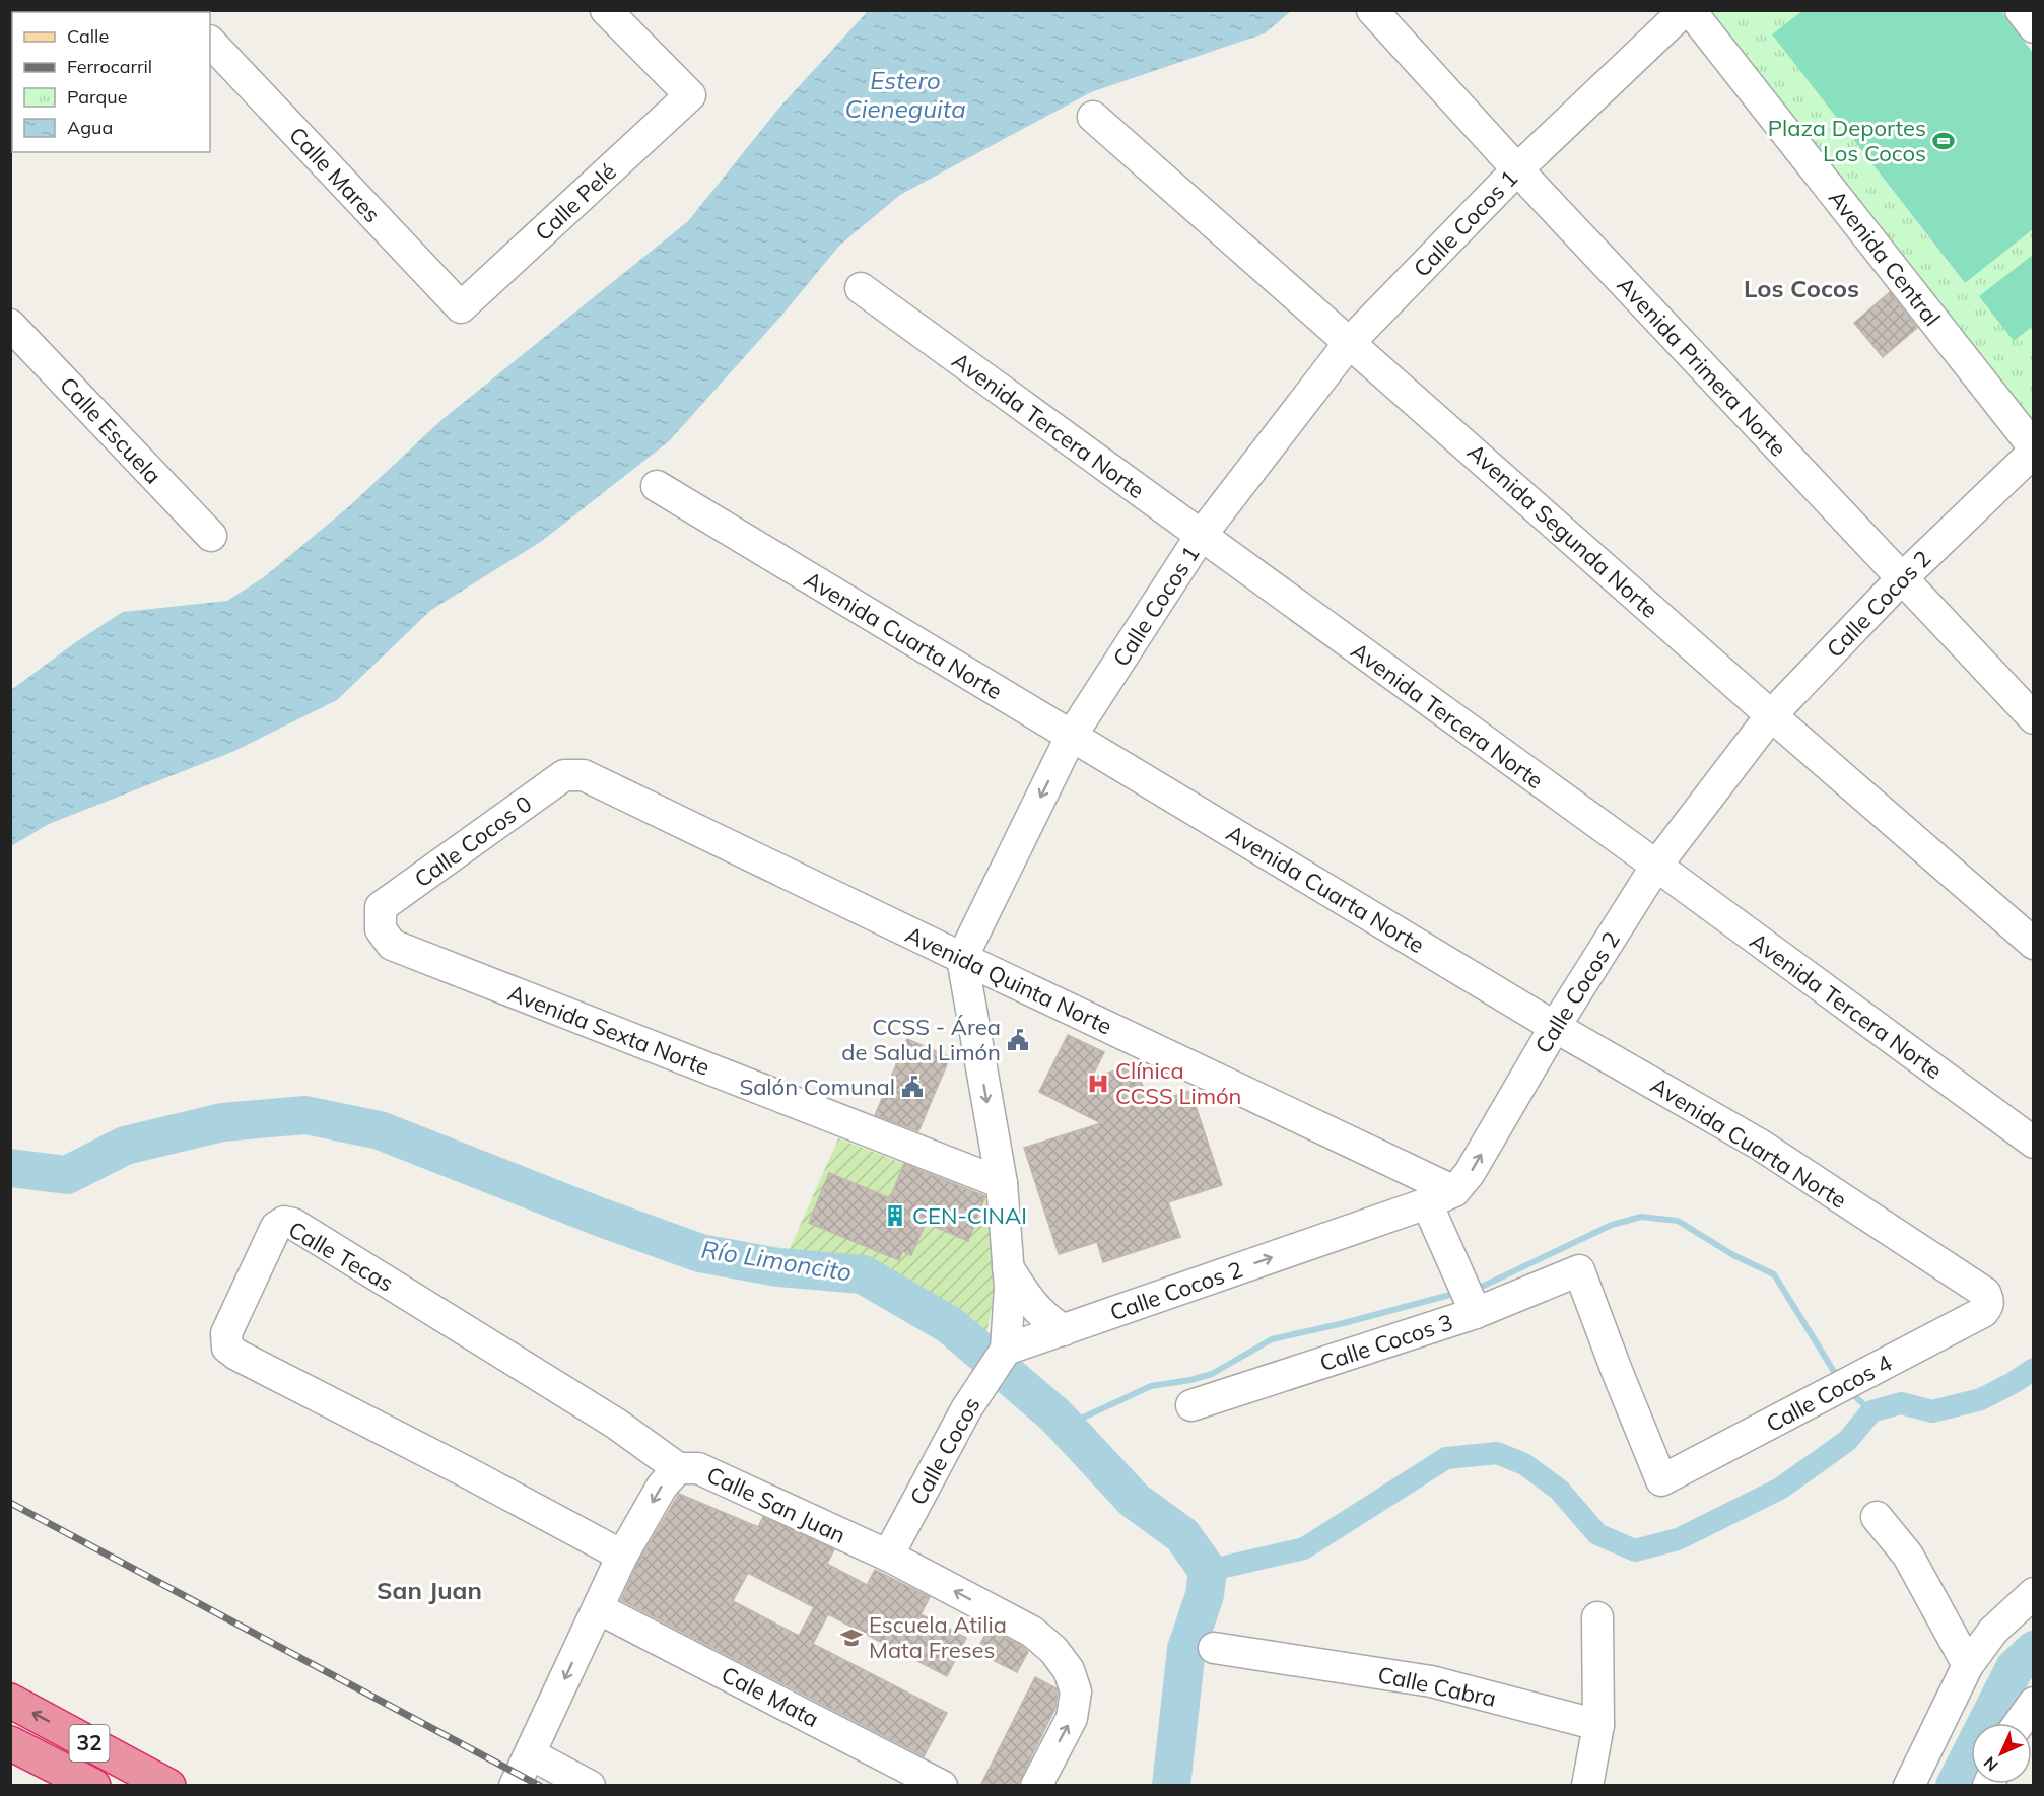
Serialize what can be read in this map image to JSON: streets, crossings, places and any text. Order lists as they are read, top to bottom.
{
  "streets": {
    "highway": ["32"],
    "street": [
      "Calle Mares",
      "Calle Pelé",
      "Calle Cocos 1",
      "Avenida Central",
      "Avenida Primera Norte",
      "Avenida Tercera Norte",
      "Calle Escuela",
      "Avenida Segunda Norte",
      "Calle Cocos 2",
      "Avenida Cuarta Norte",
      "Calle Cocos 0",
      "Avenida Quinta Norte",
      "Avenida Sexta Norte",
      "Calle Tecas",
      "Calle Cocos 3",
      "Calle Cocos 4",
      "Calle Cocos",
      "Calle San Juan",
      "Calle Cabra",
      "Cale Mata"
    ]
  },
  "crossings": [
    ["Calle Mares", "Calle Pelé"],
    ["Calle Cocos 1", "Avenida Primera Norte"],
    ["Calle Cocos 1", "Avenida Tercera Norte"],
    ["Calle Cocos 1", "Avenida Segunda Norte"],
    ["Calle Cocos 1", "Avenida Cuarta Norte"],
    ["Calle Cocos 1", "Avenida Quinta Norte"],
    ["Avenida Central", "Calle Cocos 2"],
    ["Avenida Primera Norte", "Calle Cocos 2"],
    ["Avenida Tercera Norte", "Calle Cocos 2"],
    ["Avenida Segunda Norte", "Calle Cocos 2"],
    ["Calle Cocos 2", "Avenida Cuarta Norte"],
    ["Calle Cocos 2", "Avenida Quinta Norte"],
    ["Calle Cocos 2", "Calle Cocos"],
    ["Avenida Cuarta Norte", "Calle Cocos 4"],
    ["Calle Cocos 0", "Avenida Quinta Norte"],
    ["Calle Cocos 0", "Avenida Sexta Norte"],
    ["Calle Tecas", "Calle San Juan"],
    ["Calle Cocos 3", "Calle Cocos 4"],
    ["Calle Cocos", "Calle San Juan"],
    ["Calle San Juan", "Cale Mata"]
  ],
  "one_way": ["Calle Cocos 2"],
  "districts": ["Los Cocos", "San Juan"],
  "water": ["Estero Cieneguita", "Río Limoncito"],
  "places": {
    "sports": ["Plaza Deportes Los Cocos"],
    "public building": ["CCSS - Área de Salud Limón", "Salón Comunal"],
    "hospital": ["Clínica CCSS Limón"],
    "building": ["CEN-CINAI"],
    "school or university": ["Escuela Atilia Mata Freses"]
  },
  "legend": [
    "Calle",
    "Ferrocarril",
    "Parque",
    "Agua"
  ],
  "north": "bottom left"
}
